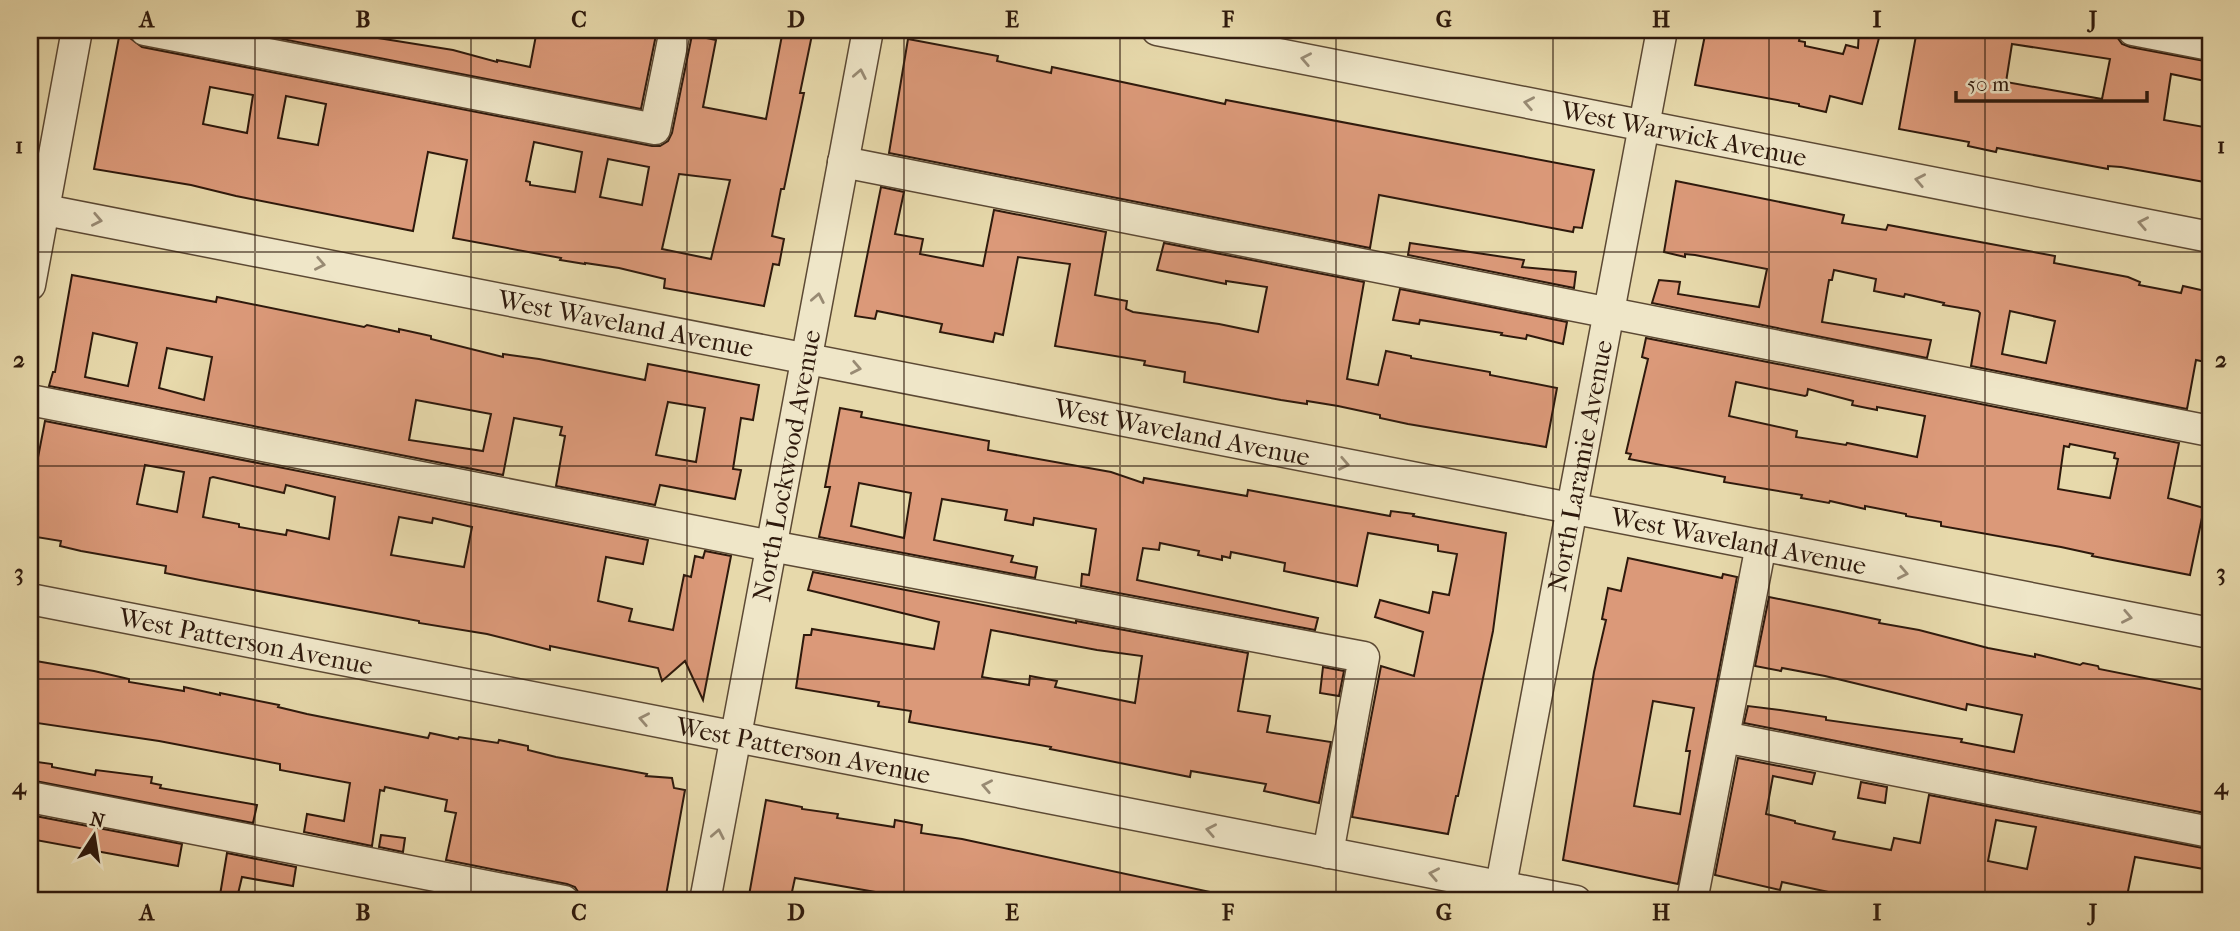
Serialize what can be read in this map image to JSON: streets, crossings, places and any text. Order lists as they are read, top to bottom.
{
  "streets": {
    "street": [
      "West Warwick Avenue",
      "West Waveland Avenue",
      "North Laramie Avenue",
      "North Lockwood Avenue",
      "West Patterson Avenue"
    ]
  },
  "crossings": [
    ["West Warwick Avenue", "North Laramie Avenue"],
    ["West Waveland Avenue", "North Laramie Avenue"],
    ["West Waveland Avenue", "North Lockwood Avenue"],
    ["North Laramie Avenue", "West Patterson Avenue"],
    ["North Lockwood Avenue", "West Patterson Avenue"]
  ],
  "one_way": ["North Lockwood Avenue"],
  "scale_bar": "50 m",
  "north": "top",
  "grid": {
    "columns": [
      "A",
      "B",
      "C",
      "D",
      "E",
      "F",
      "G",
      "H",
      "I",
      "J"
    ],
    "rows": [
      "1",
      "2",
      "3",
      "4"
    ]
  }
}
